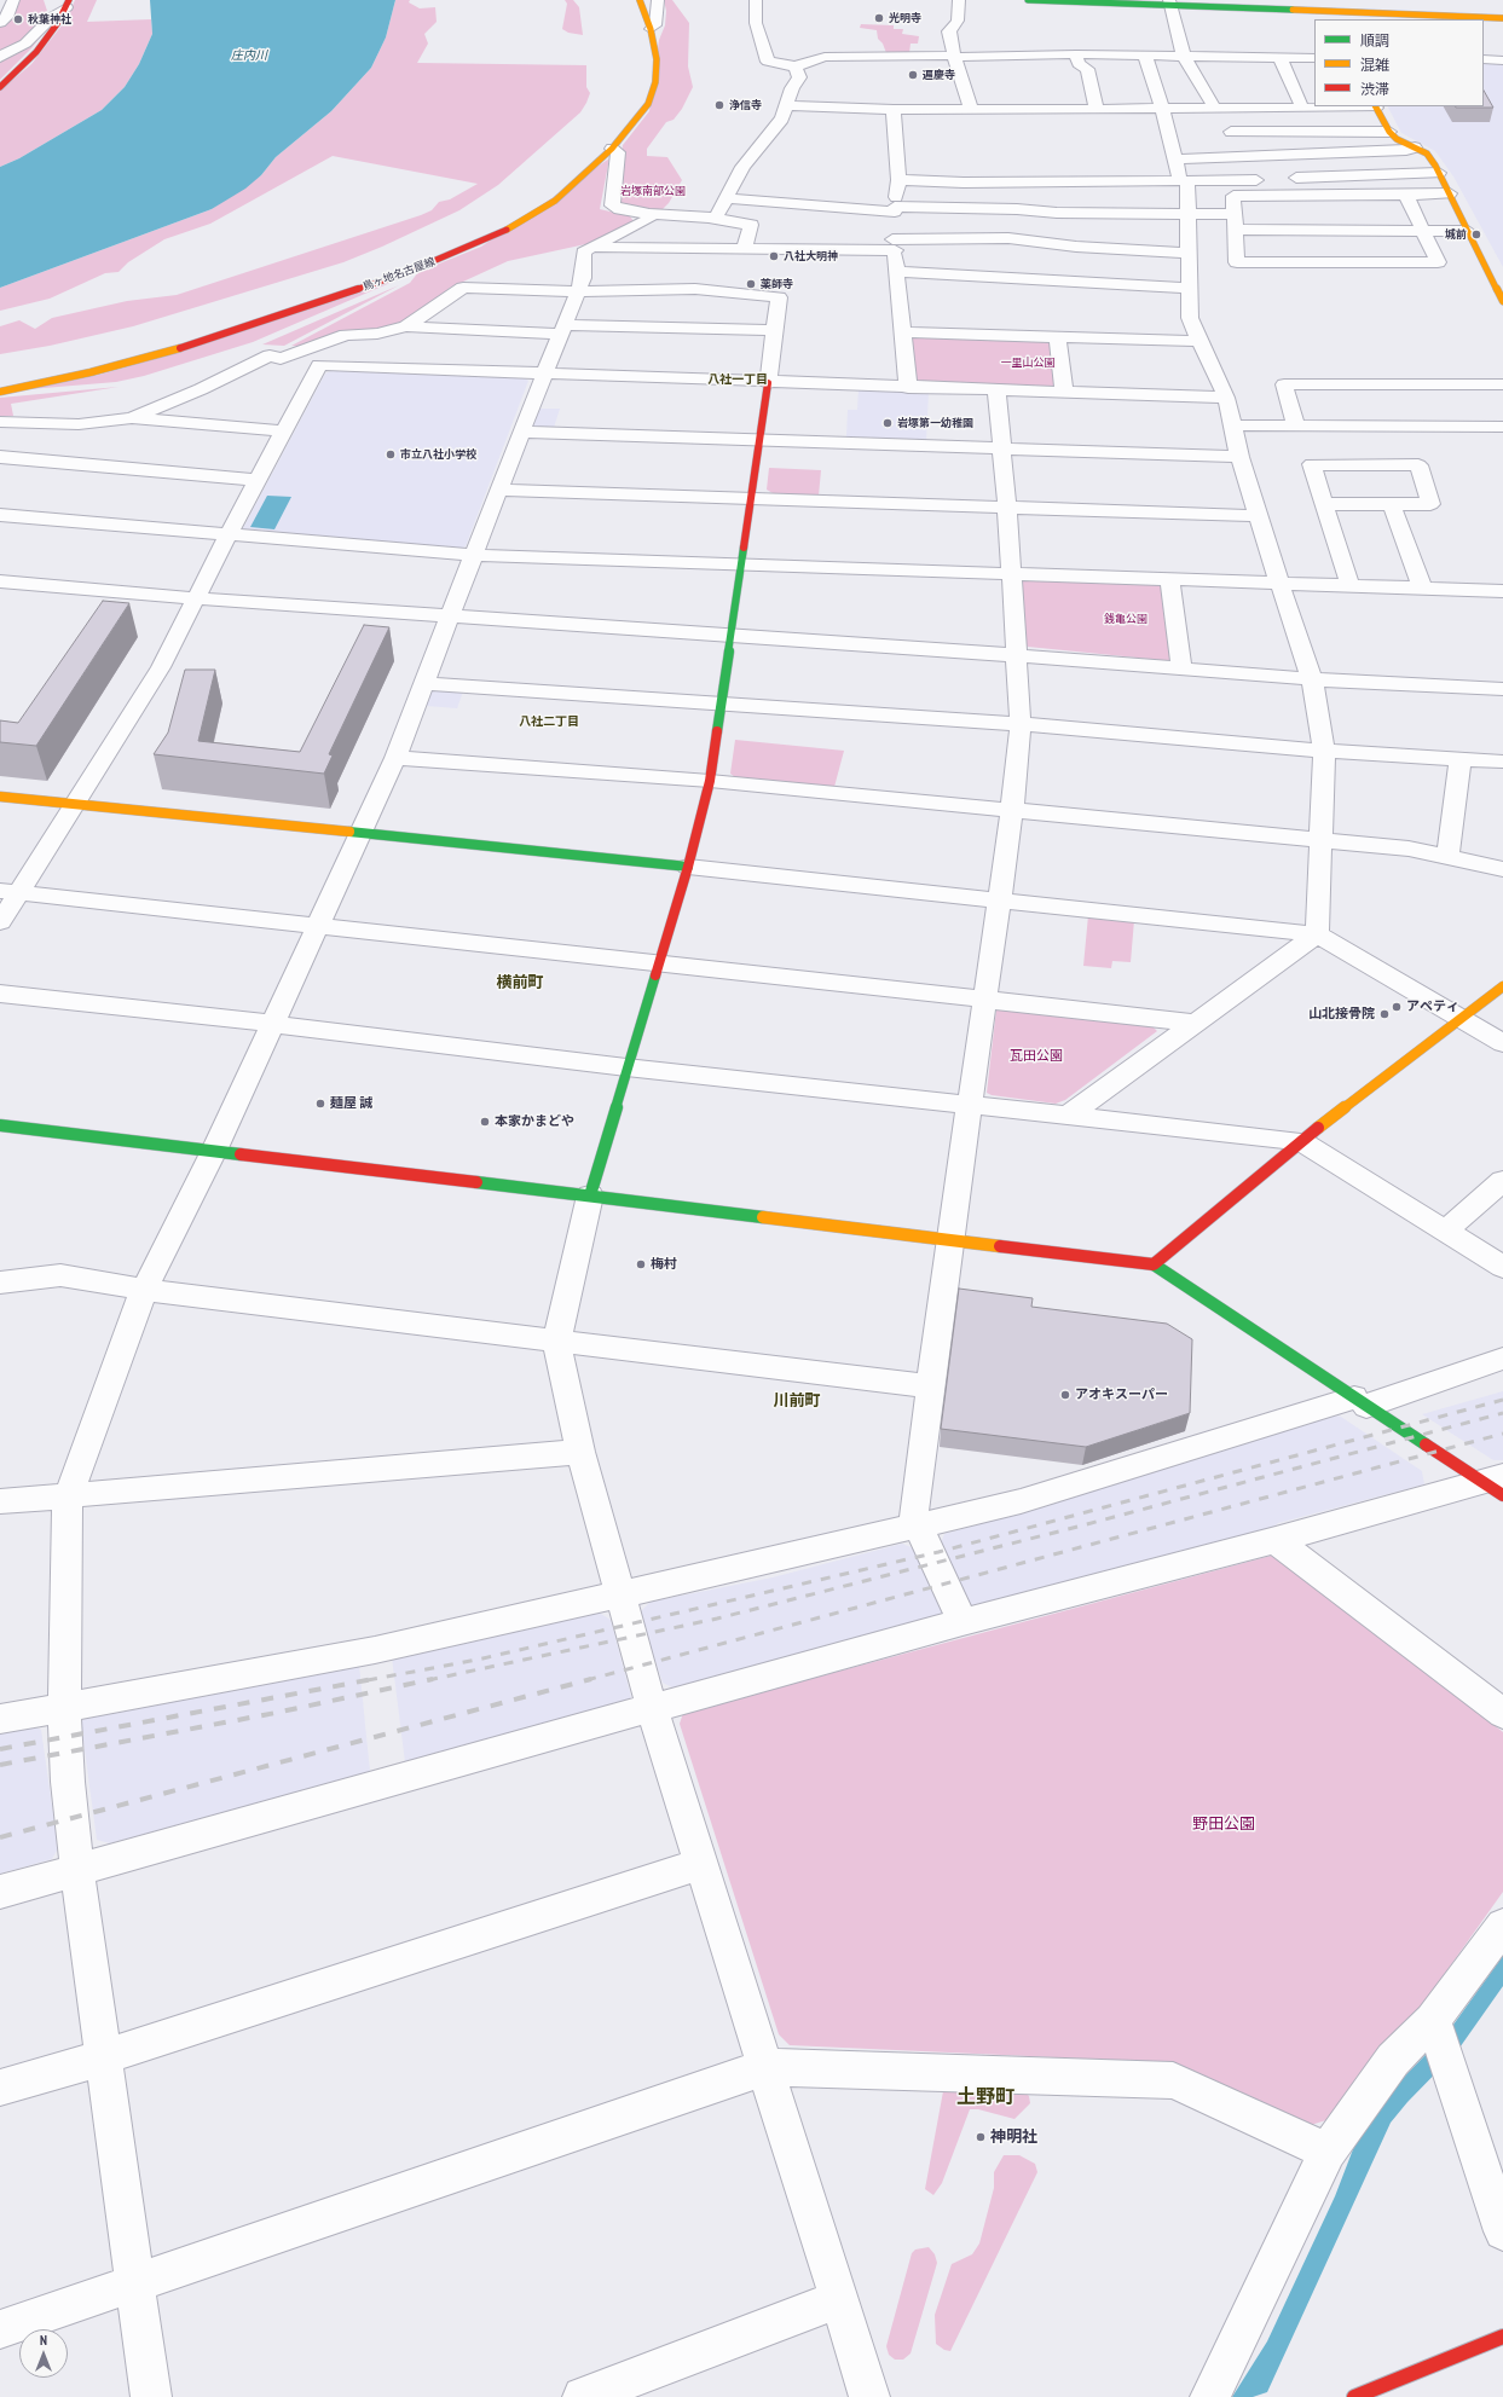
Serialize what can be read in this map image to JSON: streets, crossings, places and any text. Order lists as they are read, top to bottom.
{
  "streets": {
    "street": ["鳥ヶ地名古屋線"]
  },
  "districts": [
    "八社一丁目",
    "八社二丁目",
    "横前町",
    "川前町",
    "土野町"
  ],
  "water": ["庄内川"],
  "parks": [
    "岩塚南部公園",
    "一里山公園",
    "銭亀公園",
    "瓦田公園",
    "野田公園"
  ],
  "places": [
    "光明寺",
    "秋葉神社",
    "遍慶寺",
    "浄信寺",
    "城前",
    "八社大明神",
    "薬師寺",
    "岩塚第一幼稚園",
    "市立八社小学校",
    "アペティ",
    "山北接骨院",
    "麺屋 誠",
    "本家かまどや",
    "梅村",
    "アオキスーパー",
    "神明社"
  ],
  "legend": ["順調", "混雑", "渋滞"],
  "north": "top"
}
